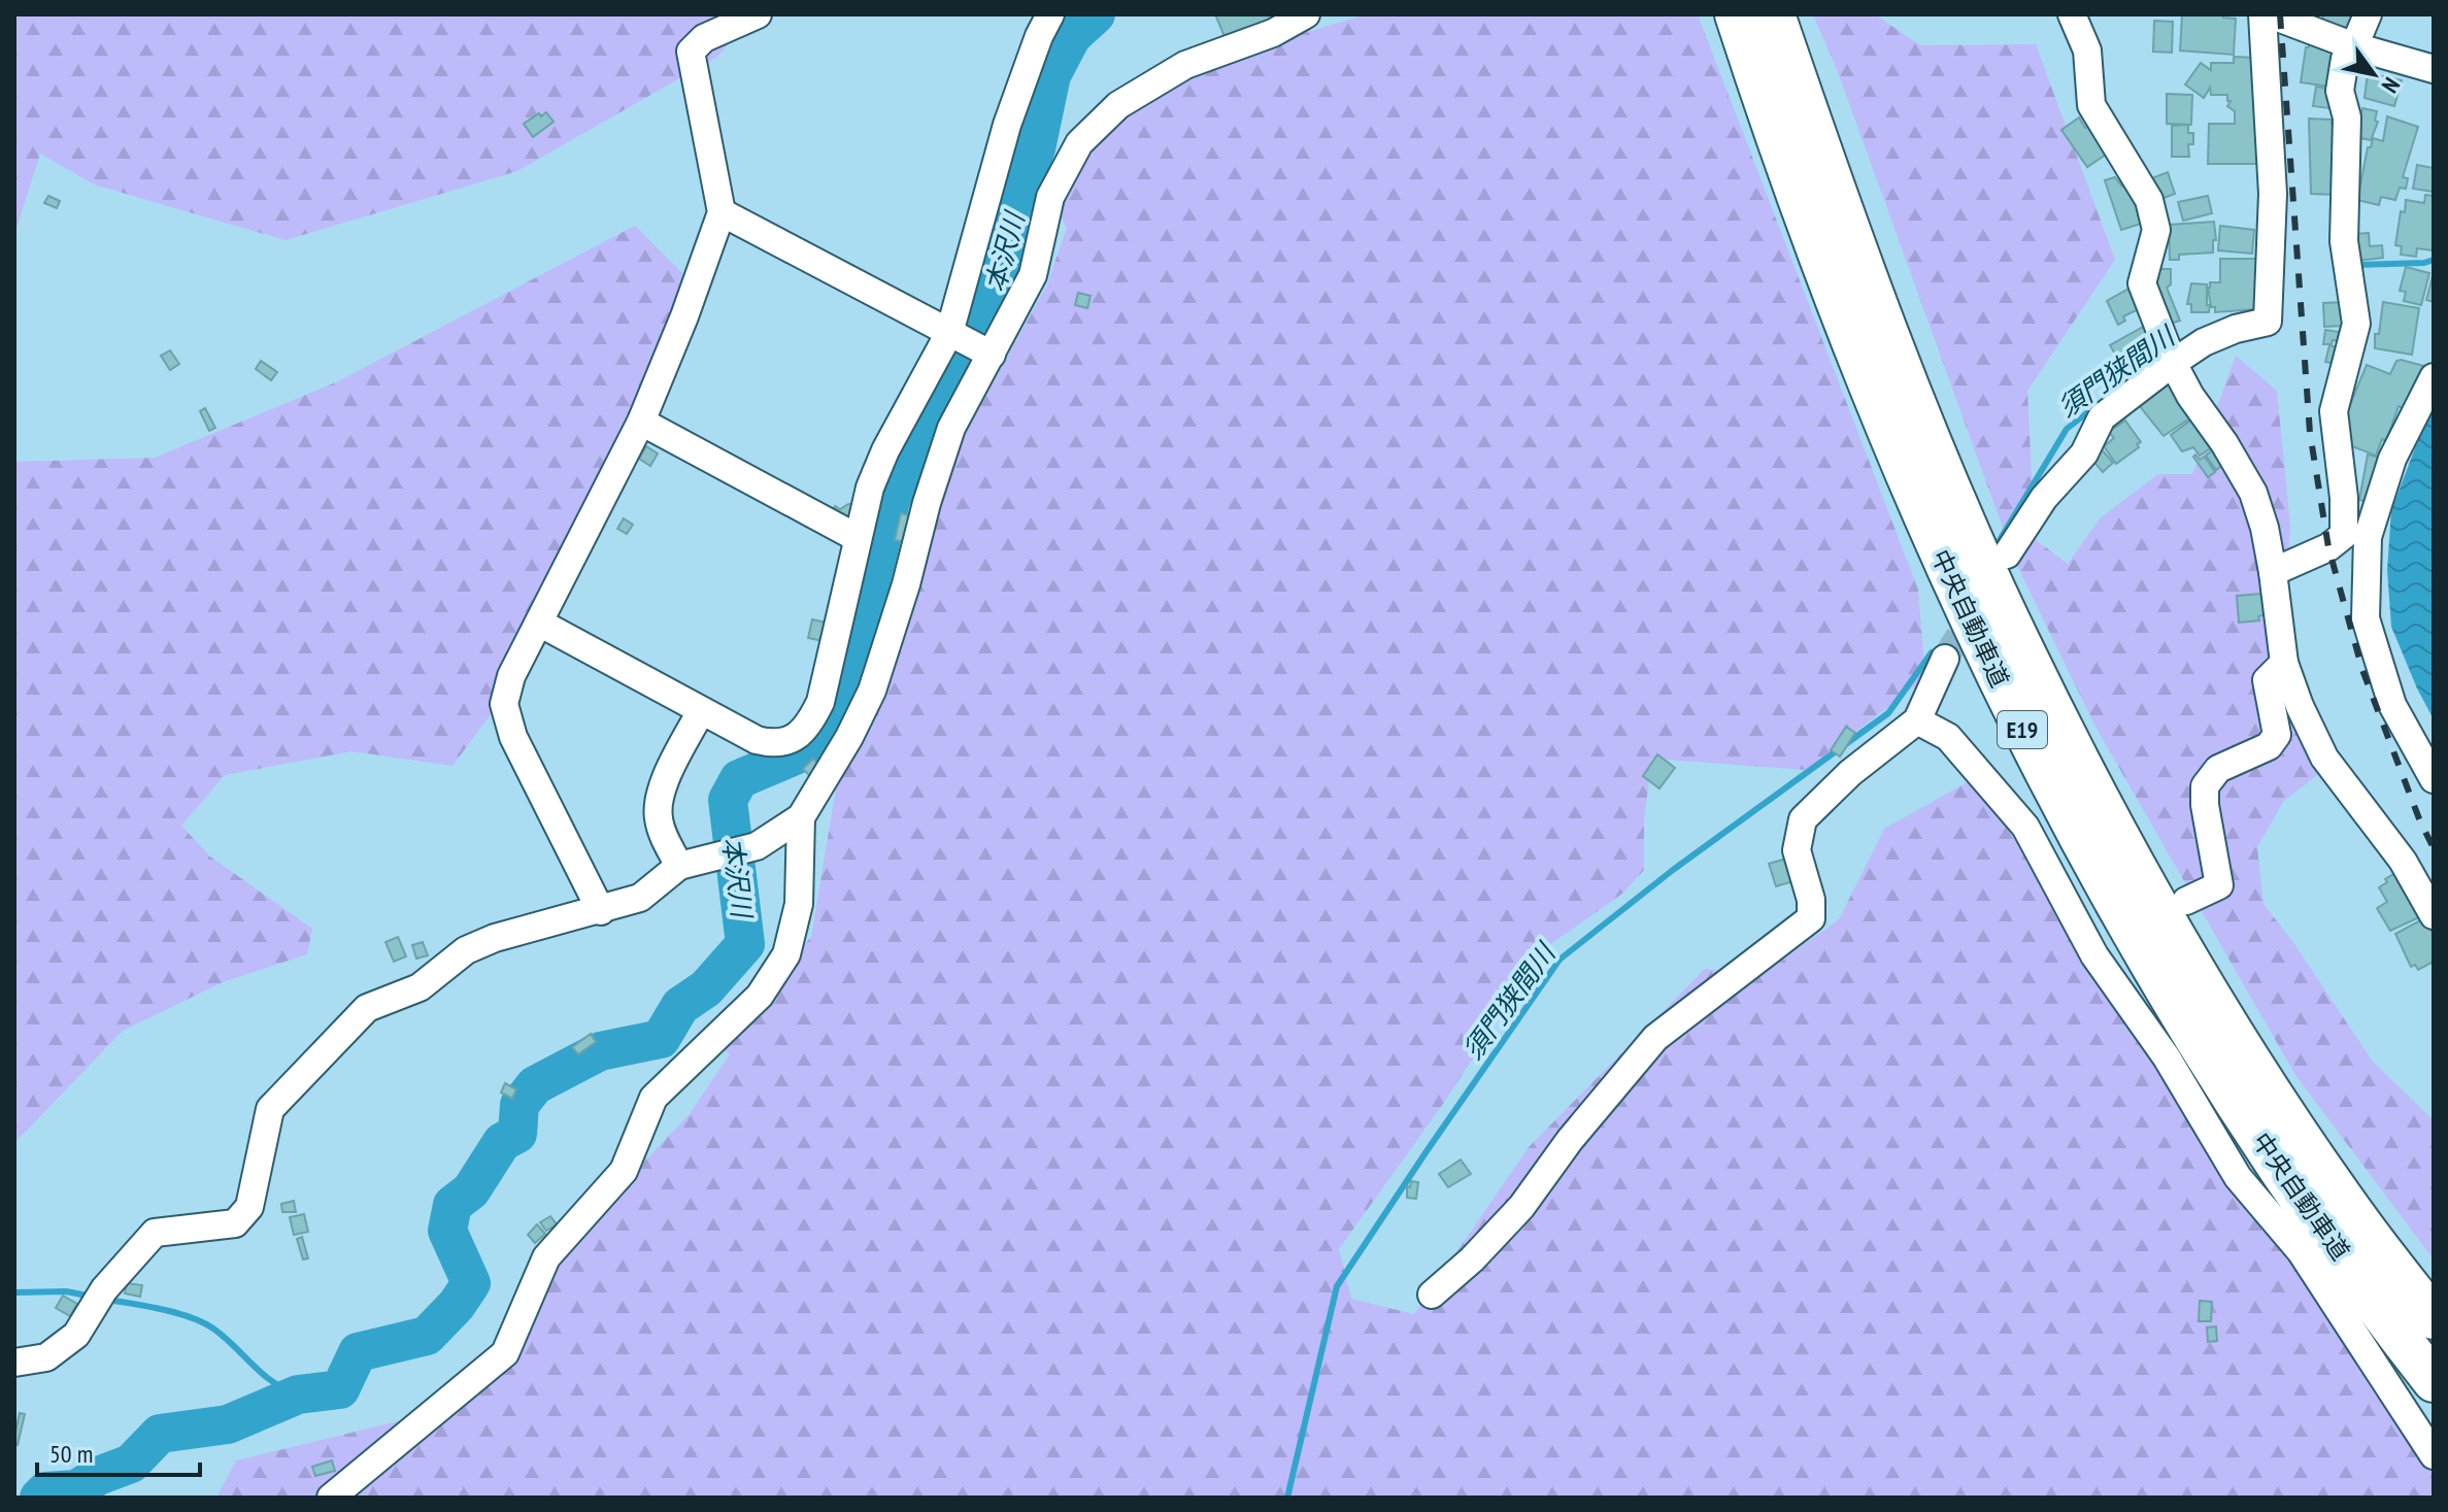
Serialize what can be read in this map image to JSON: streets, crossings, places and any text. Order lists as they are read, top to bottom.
{
  "streets": {
    "highway": ["中央自動車道", "E19"]
  },
  "water": ["本沢川", "須門狭間川"],
  "scale_bar": "50 m",
  "north": "bottom right"
}
